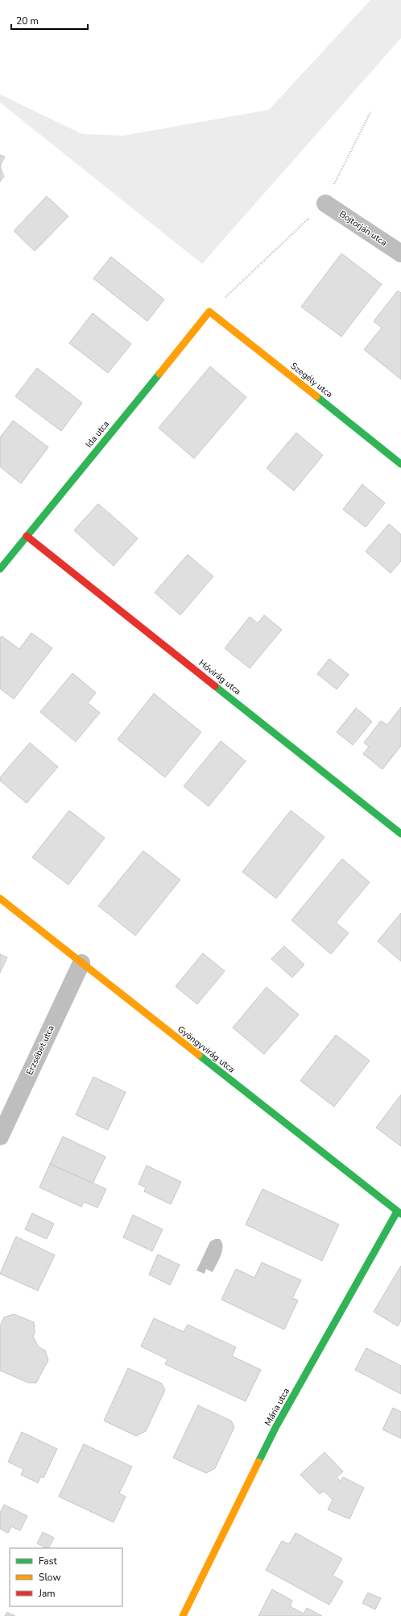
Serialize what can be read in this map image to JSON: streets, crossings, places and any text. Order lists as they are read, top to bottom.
{
  "streets": {
    "street": [
      "Bojtorján utca",
      "Szegély utca",
      "Ida utca",
      "Hóvirág utca",
      "Gyöngyvirág utca",
      "Erzsébet utca",
      "Mária utca"
    ]
  },
  "crossings": [
    ["Szegély utca", "Ida utca"],
    ["Ida utca", "Hóvirág utca"],
    ["Gyöngyvirág utca", "Erzsébet utca"],
    ["Gyöngyvirág utca", "Mária utca"]
  ],
  "legend": ["Fast", "Slow", "Jam"],
  "scale_bar": "20 m"
}
